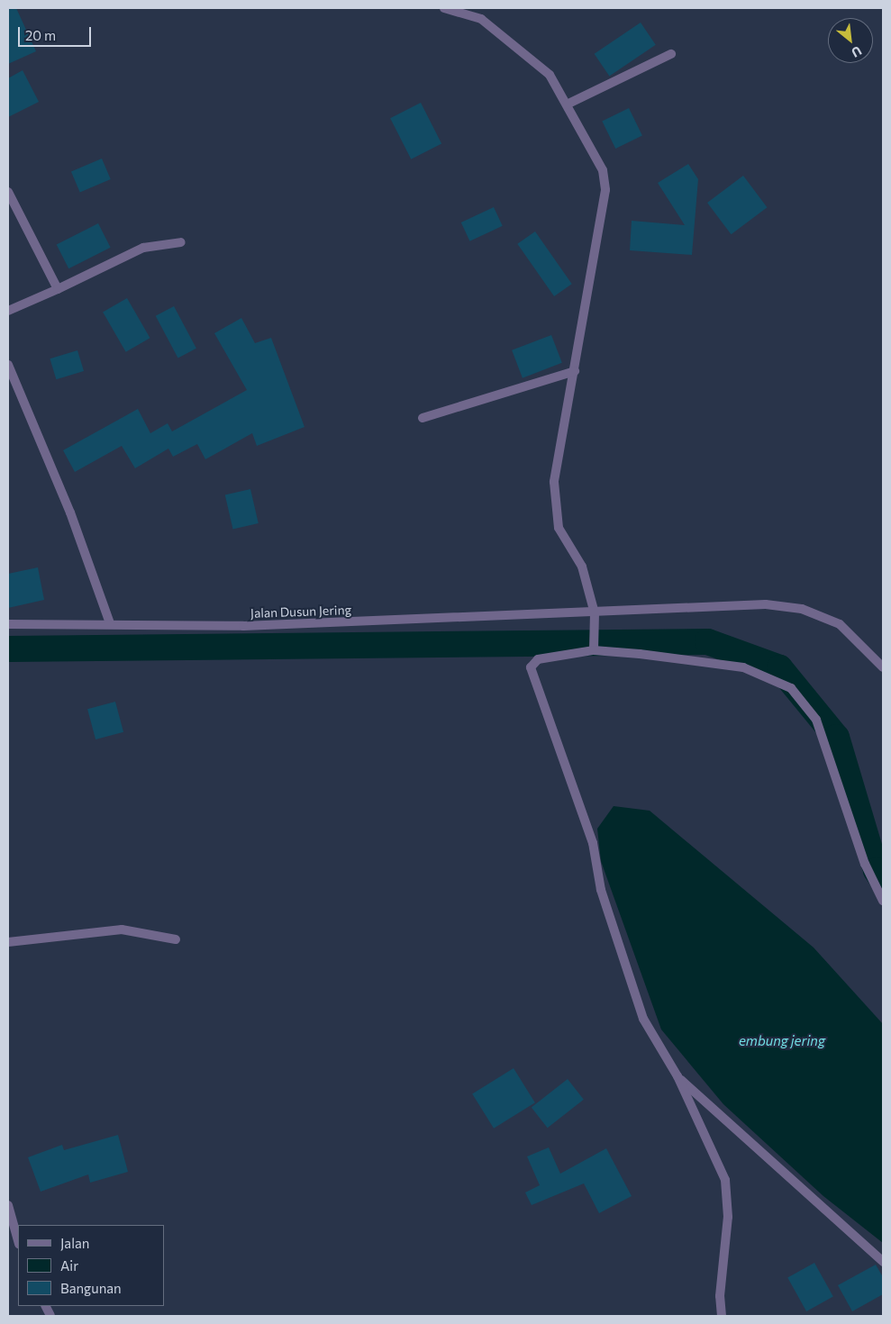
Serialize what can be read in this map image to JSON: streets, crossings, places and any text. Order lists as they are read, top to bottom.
{
  "streets": {
    "street": ["Jalan Dusun Jering"]
  },
  "water": ["embung jering"],
  "legend": ["Jalan", "Air", "Bangunan"],
  "scale_bar": "20 m",
  "north": "bottom right"
}
